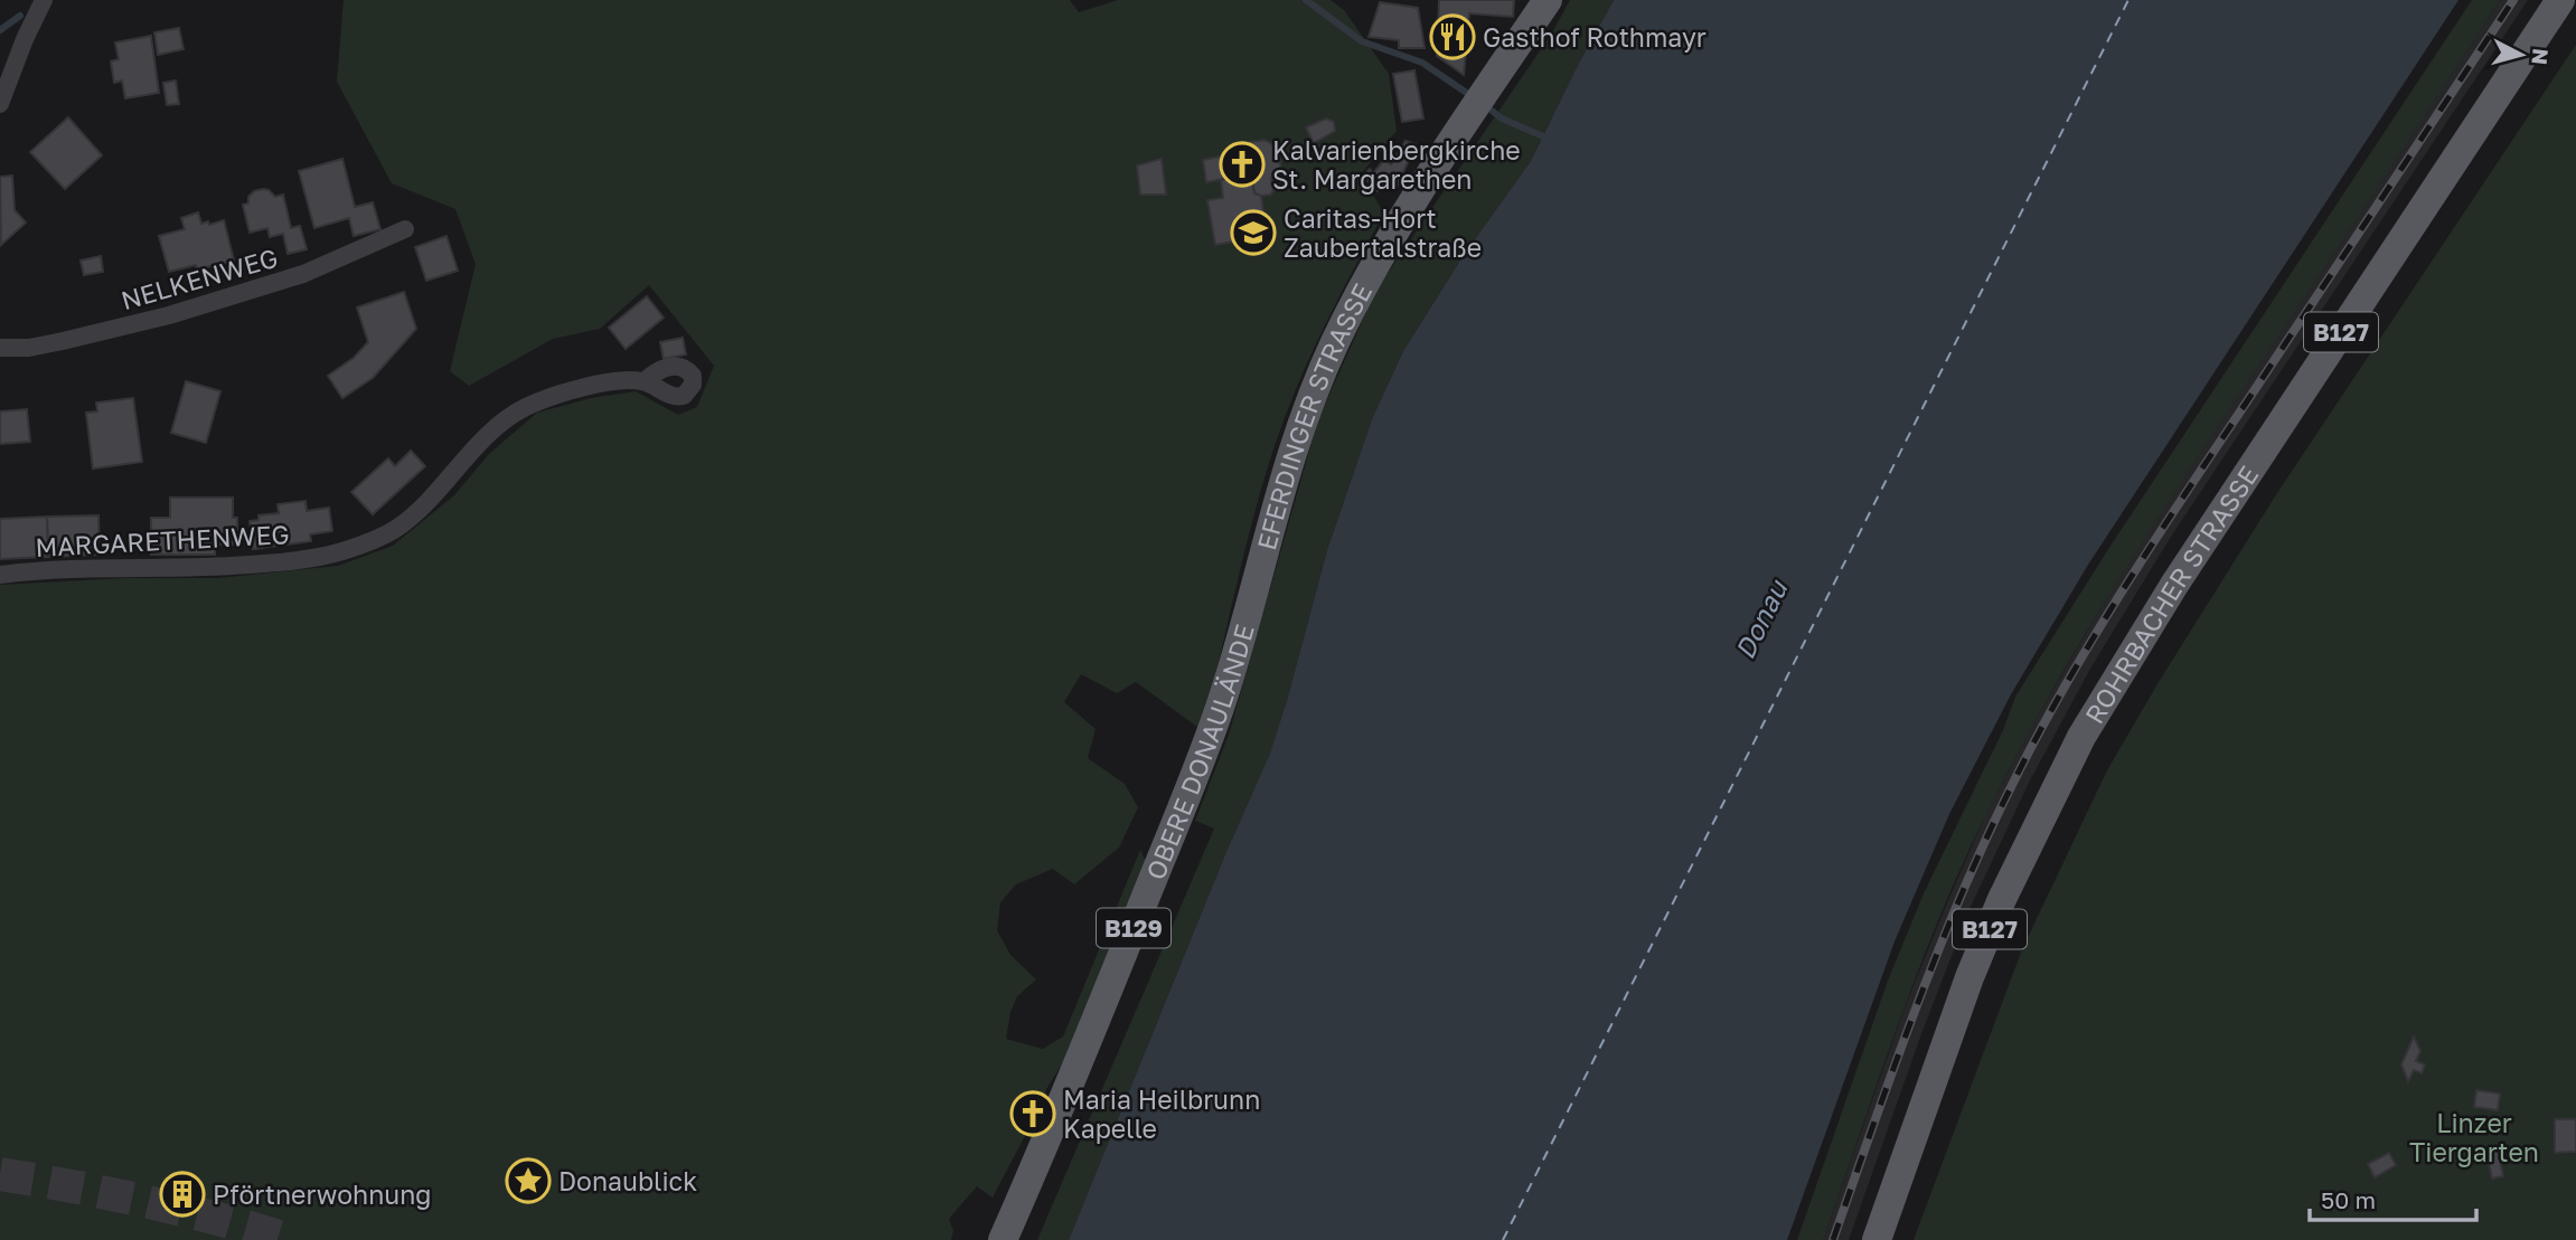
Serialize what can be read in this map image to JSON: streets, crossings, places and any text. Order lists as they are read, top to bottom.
{
  "streets": {
    "main road": [
      "B127",
      "EFERDINGER STRASSE",
      "ROHRBACHER STRASSE",
      "OBERE DONAULÄNDE",
      "B129"
    ],
    "street": ["NELKENWEG", "MARGARETHENWEG"]
  },
  "crossings": [
    ["EFERDINGER STRASSE", "OBERE DONAULÄNDE"]
  ],
  "water": ["Donau"],
  "parks": ["Linzer Tiergarten"],
  "places": {
    "restaurant": ["Gasthof Rothmayr"],
    "church": ["Kalvarienbergkirche St. Margarethen", "Maria Heilbrunn Kapelle"],
    "school or university": ["Caritas-Hort Zaubertalstraße"],
    "place": ["Donaublick"],
    "building": ["Pförtnerwohnung"]
  },
  "scale_bar": "50 m",
  "north": "right"
}
